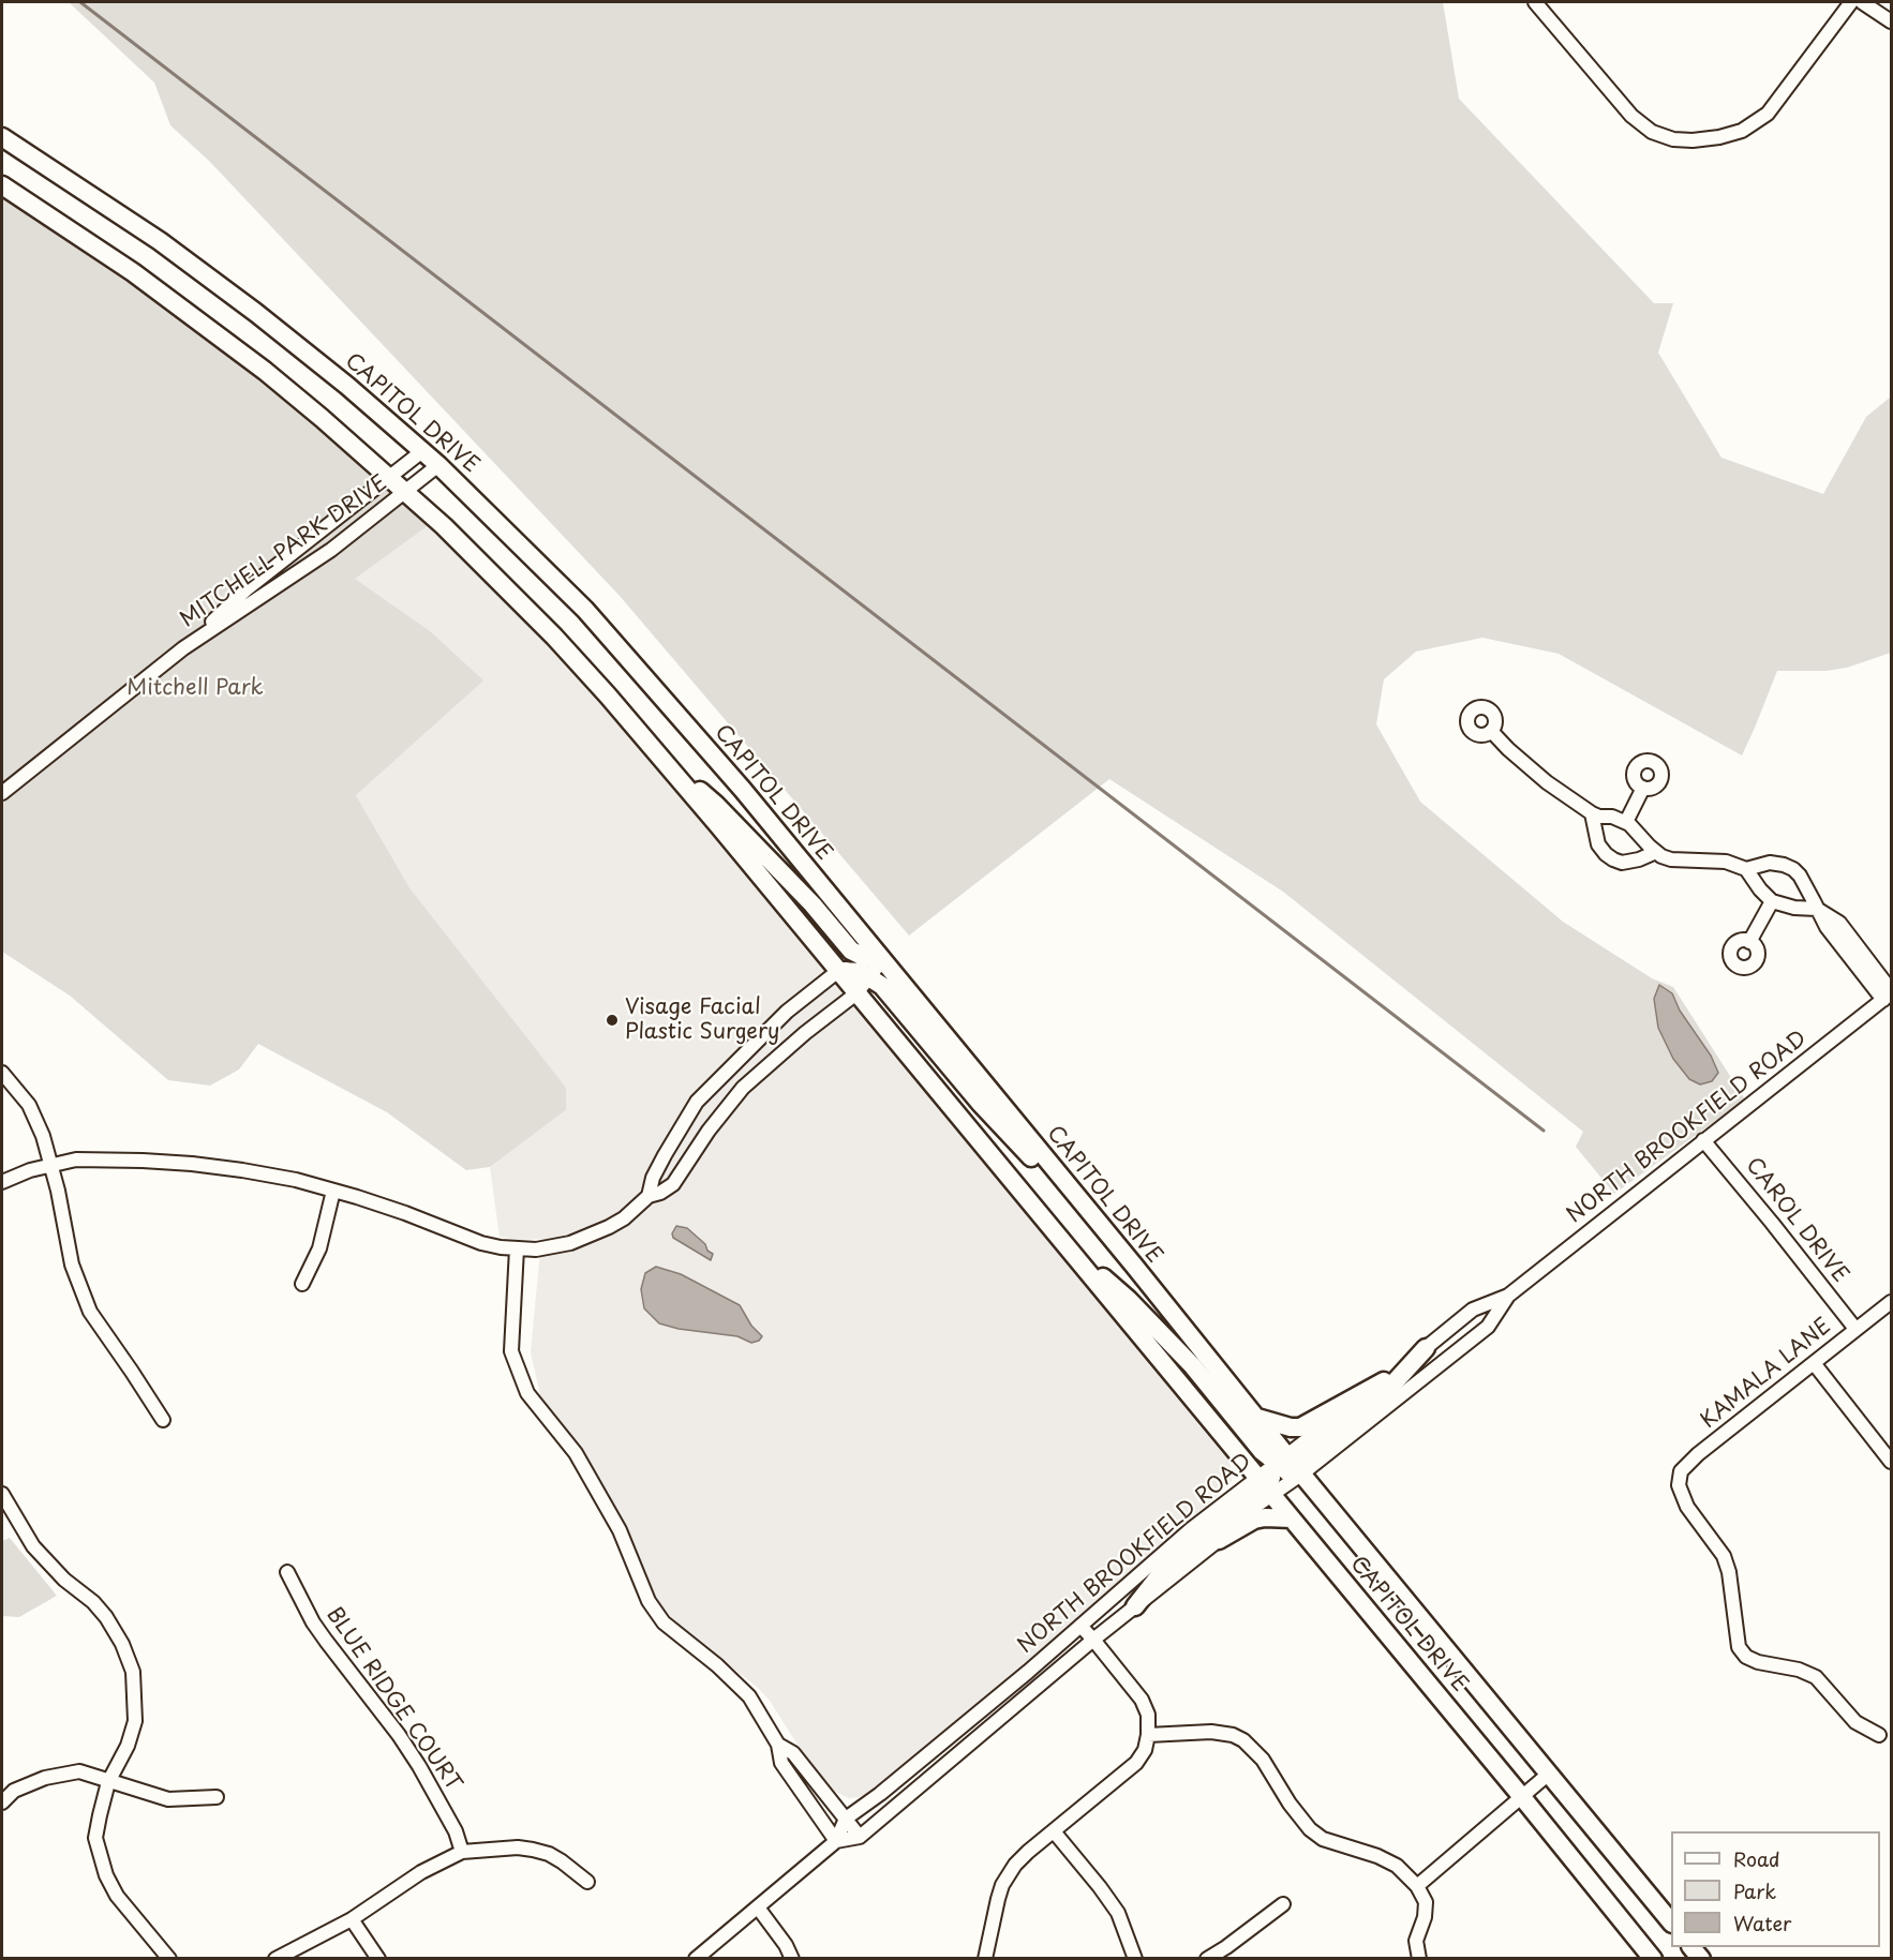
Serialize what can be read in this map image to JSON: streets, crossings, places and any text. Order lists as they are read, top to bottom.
{
  "streets": {
    "main road": ["CAPITOL DRIVE"],
    "street": [
      "MITCHELL PARK DRIVE",
      "NORTH BROOKFIELD ROAD",
      "CAROL DRIVE",
      "KAMALA LANE",
      "BLUE RIDGE COURT"
    ]
  },
  "crossings": [
    ["CAPITOL DRIVE", "MITCHELL PARK DRIVE"],
    ["CAPITOL DRIVE", "NORTH BROOKFIELD ROAD"],
    ["NORTH BROOKFIELD ROAD", "CAROL DRIVE"],
    ["CAROL DRIVE", "KAMALA LANE"]
  ],
  "parks": ["Mitchell Park"],
  "places": ["Visage Facial Plastic Surgery"],
  "legend": ["Road", "Park", "Water"]
}
